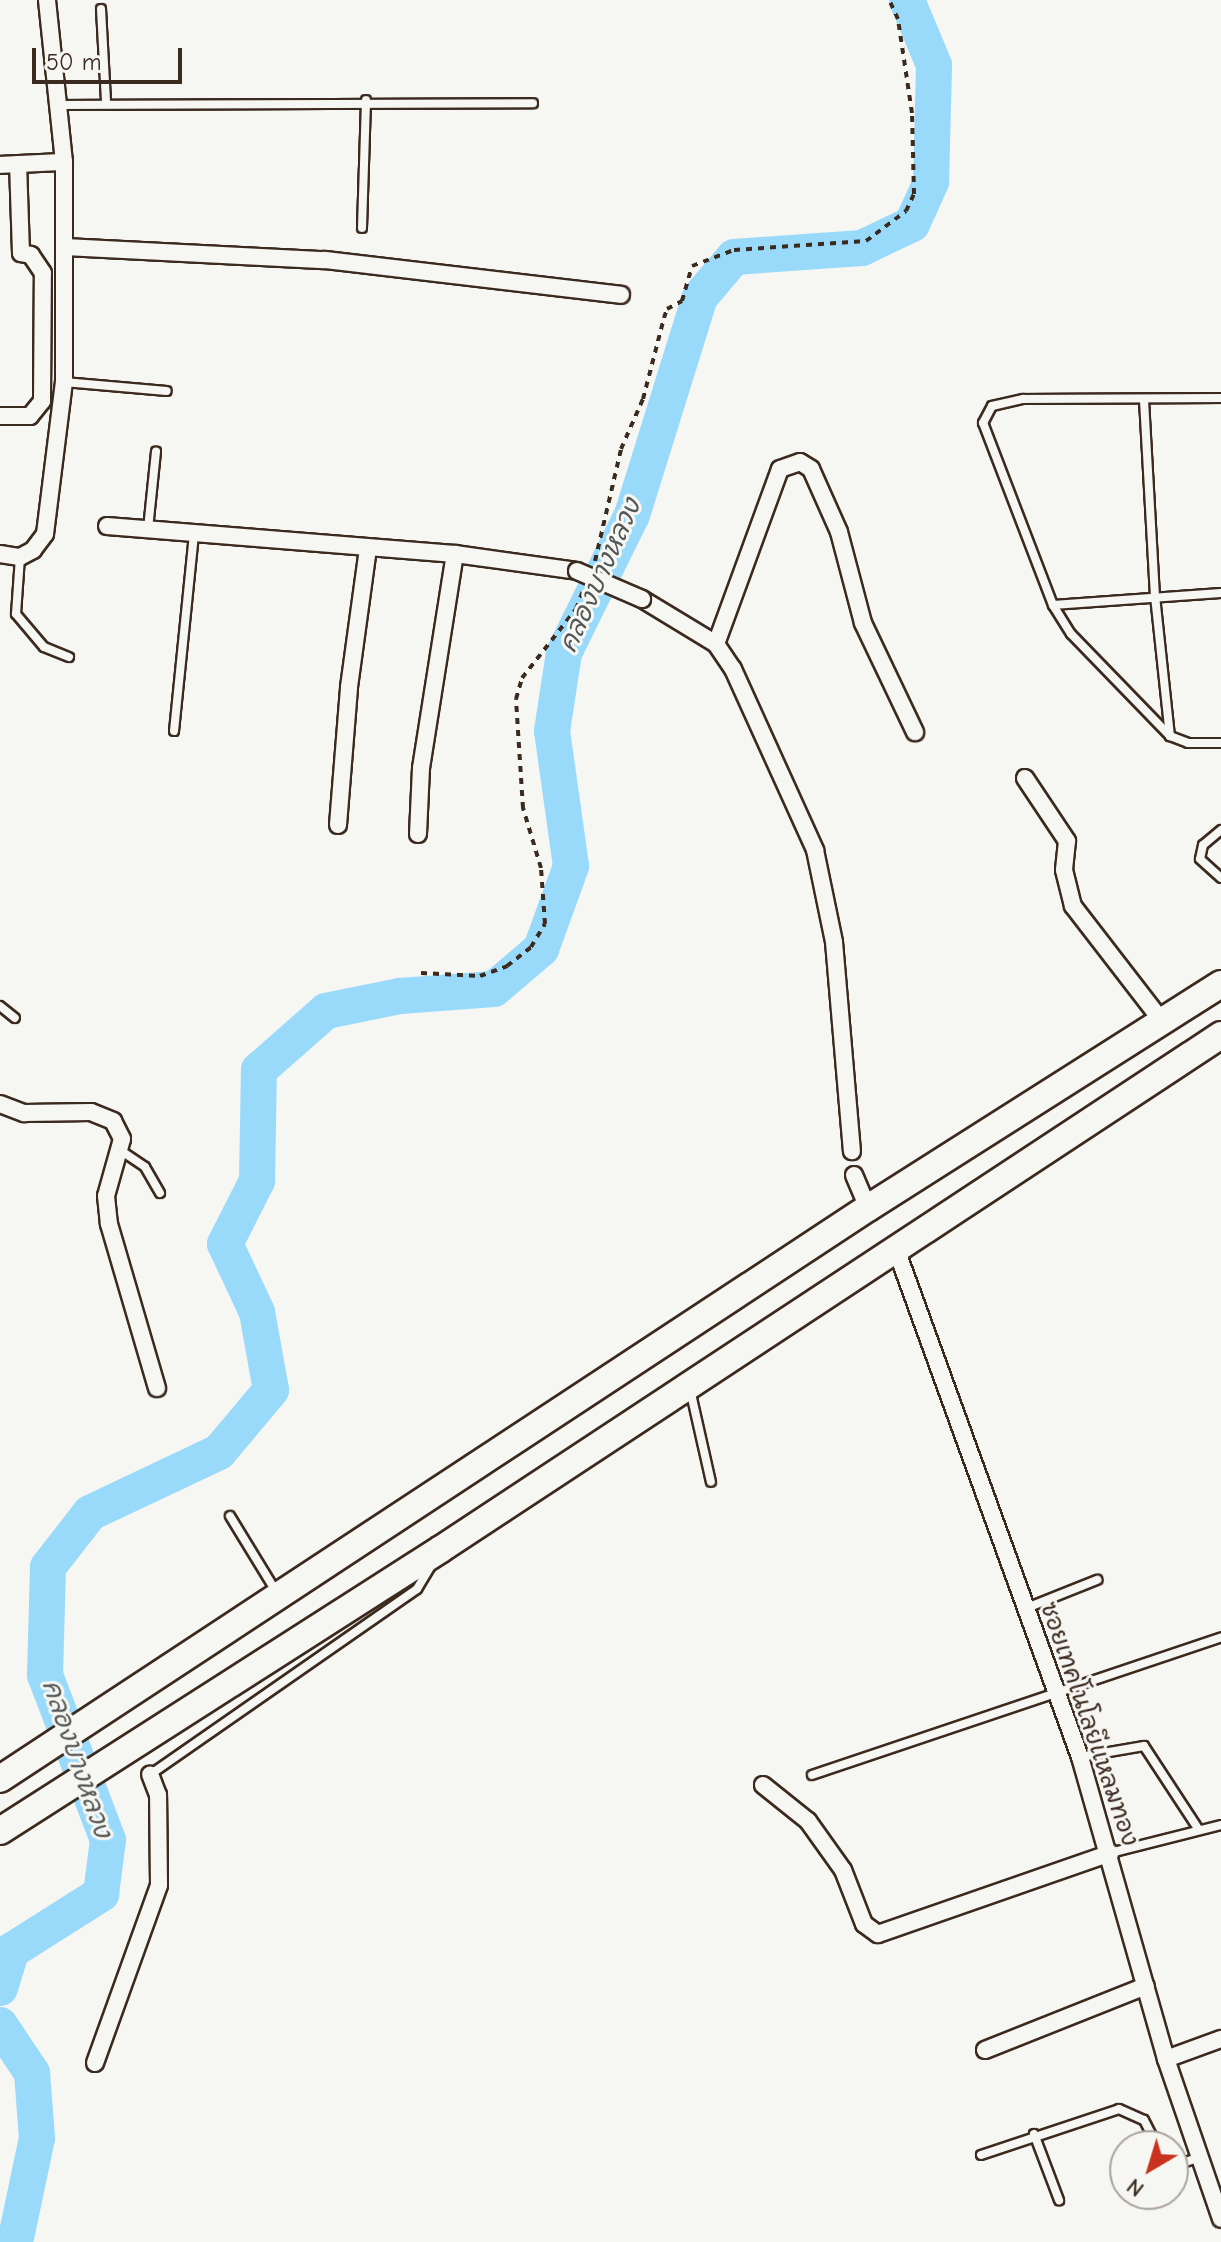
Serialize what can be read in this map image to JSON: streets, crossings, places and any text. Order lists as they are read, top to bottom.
{
  "streets": {
    "street": ["ซอยเทคโนโลยีแหลมทอง"]
  },
  "water": ["คลองบางหลวง"],
  "scale_bar": "50 m",
  "north": "bottom left"
}
